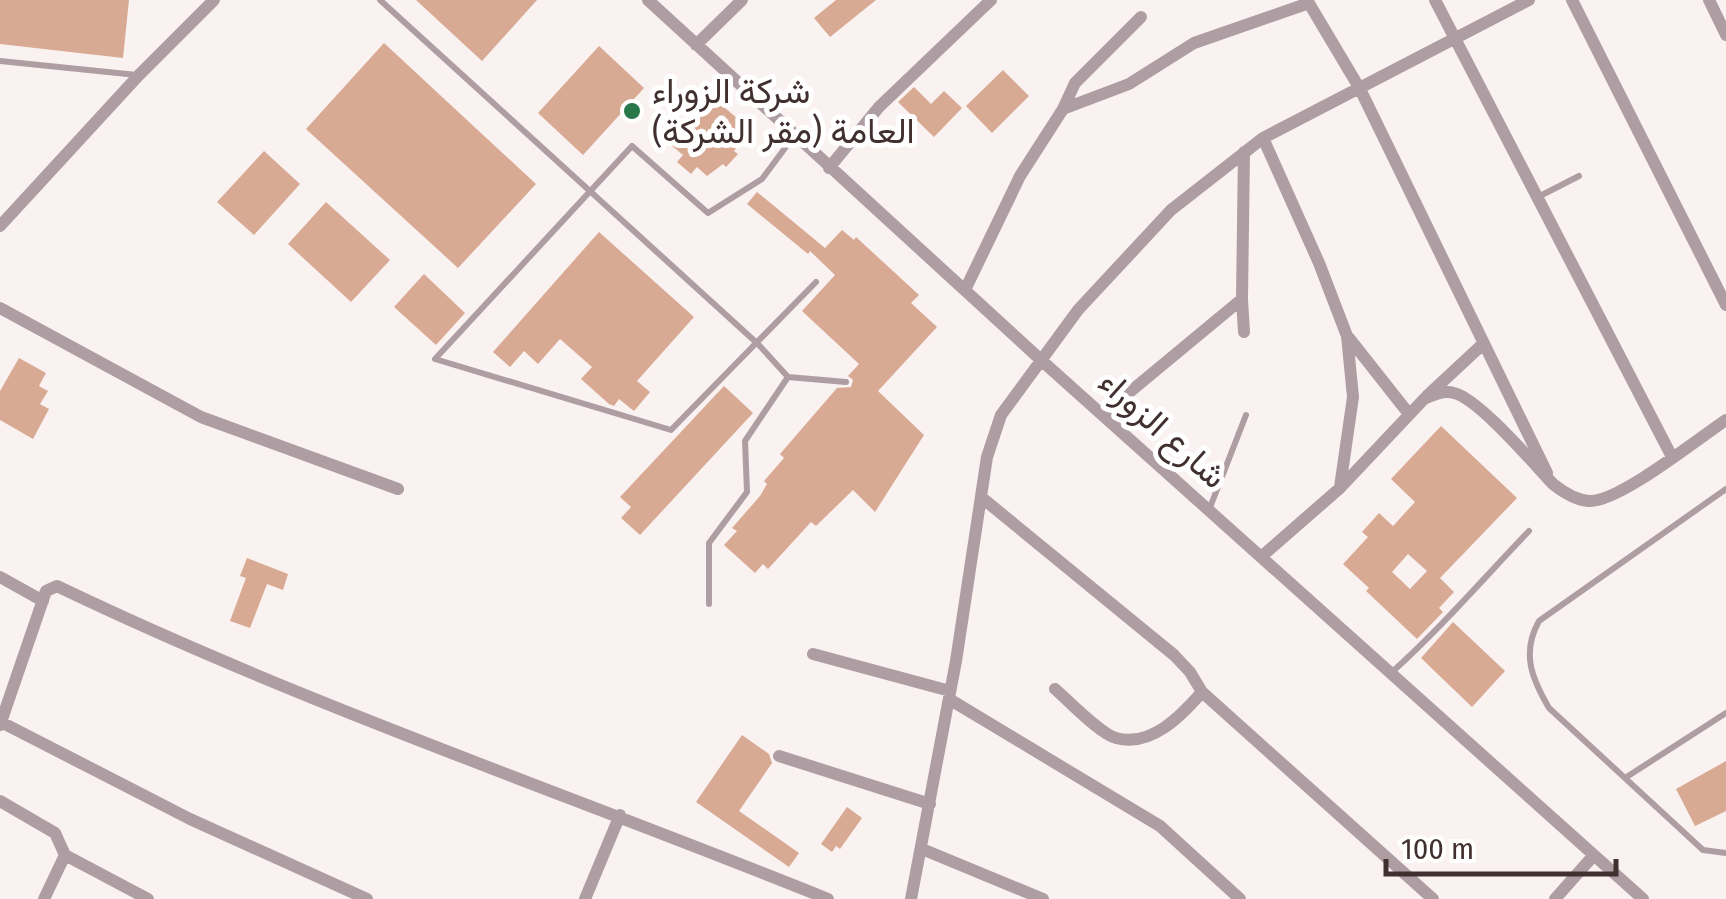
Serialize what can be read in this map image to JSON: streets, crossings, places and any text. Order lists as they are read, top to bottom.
{
  "streets": {
    "street": ["شارع الزوراء"]
  },
  "places": ["شركة الزوراء العامة (مقر الشركة)"],
  "scale_bar": "100 m"
}
